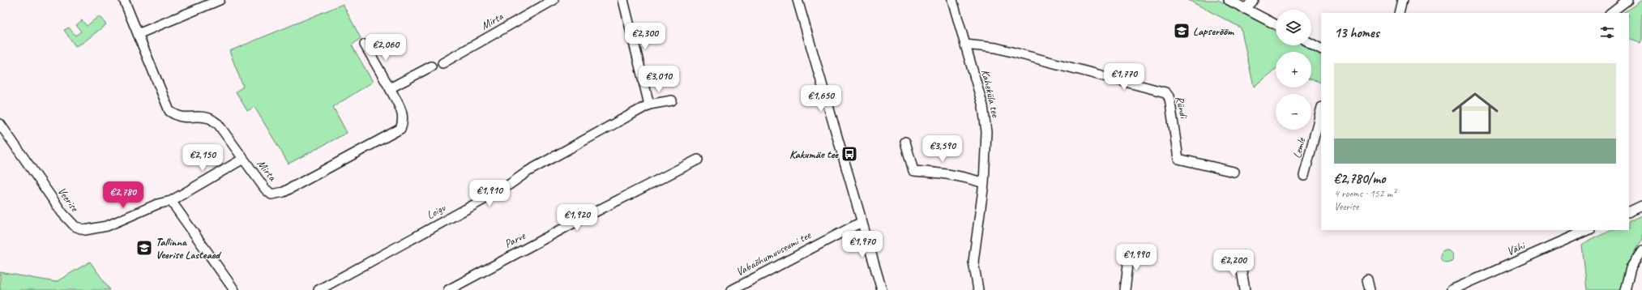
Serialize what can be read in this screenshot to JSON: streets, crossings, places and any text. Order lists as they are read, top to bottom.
{
  "streets": {
    "street": [
      "Mirta",
      "Kaheküla tee",
      "Ründi",
      "Lemle",
      "Veerise",
      "Loigu",
      "Parve",
      "Vähi",
      "Vabaõhumuuseumi tee"
    ]
  },
  "crossings": [
    ["Mirta", "Veerise"],
    ["Kaheküla tee", "Ründi"]
  ],
  "places": {
    "school or university": ["Lapserõõm", "Tallinna Veerise Lasteaed"],
    "bus stop": ["Kakumäe tee"]
  },
  "page": {
    "map_buttons": ["+", "−"],
    "heading": "13 homes",
    "price": [
      "€2,300",
      "€2,060",
      "€1,770",
      "€3,010",
      "€1,650",
      "€3,590",
      "€2,150",
      "€1,910",
      "€2,780",
      "€1,920",
      "€1,970",
      "€1,990",
      "€2,200"
    ],
    "list": [
      {
        "name": "€2,780/mo",
        "note": "4 rooms · 152 m² · Veerise"
      }
    ]
  }
}
